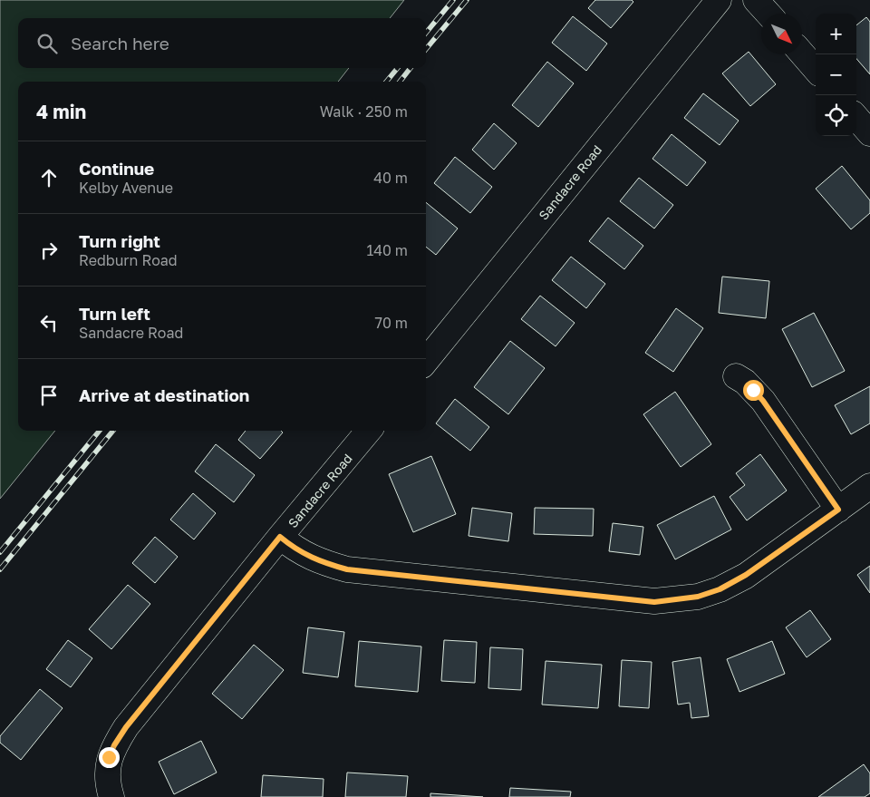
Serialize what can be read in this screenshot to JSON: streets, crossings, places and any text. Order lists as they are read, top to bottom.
{
  "streets": {
    "street": ["Sandacre Road"]
  },
  "north": "bottom right",
  "page": {
    "map_buttons": ["+", "−"],
    "search": "Search here",
    "heading": ["4 min", "Walk · 250 m"],
    "list": [
      ["Continue", "Kelby Avenue", "40 m"],
      ["Turn right", "Redburn Road", "140 m"],
      ["Turn left", "Sandacre Road", "70 m"],
      "Arrive at destination"
    ]
  }
}
